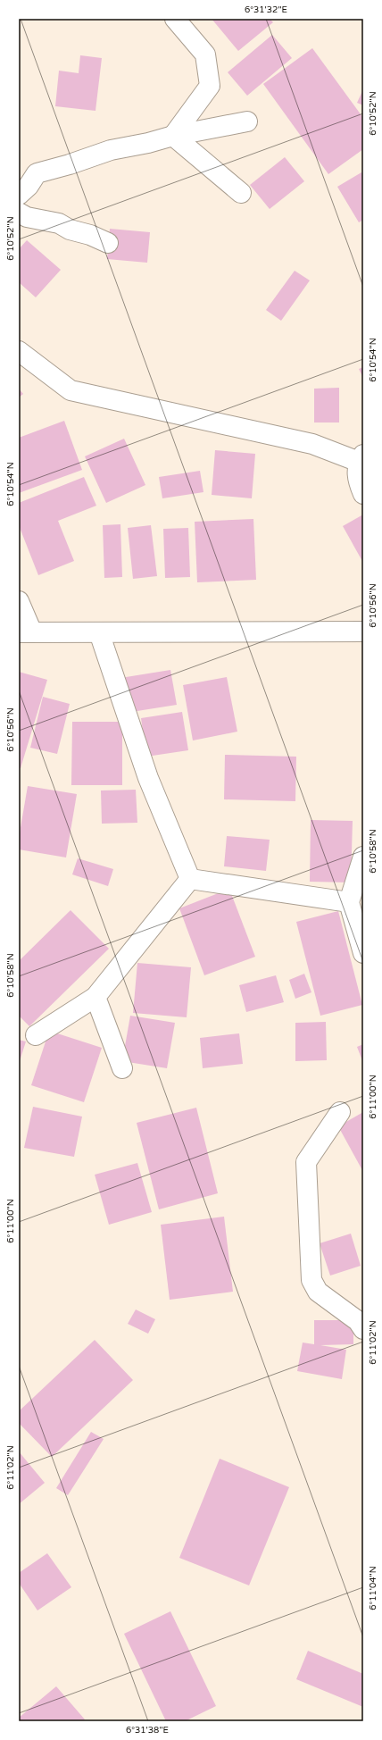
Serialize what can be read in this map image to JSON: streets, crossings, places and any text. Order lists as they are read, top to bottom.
{
  "coordinates": [
    "6°31'32\"E",
    "6°10'52\"N",
    "6°10'54\"N",
    "6°10'56\"N",
    "6°10'58\"N",
    "6°11'00\"N",
    "6°11'02\"N",
    "6°11'04\"N",
    "6°31'38\"E"
  ]
}
